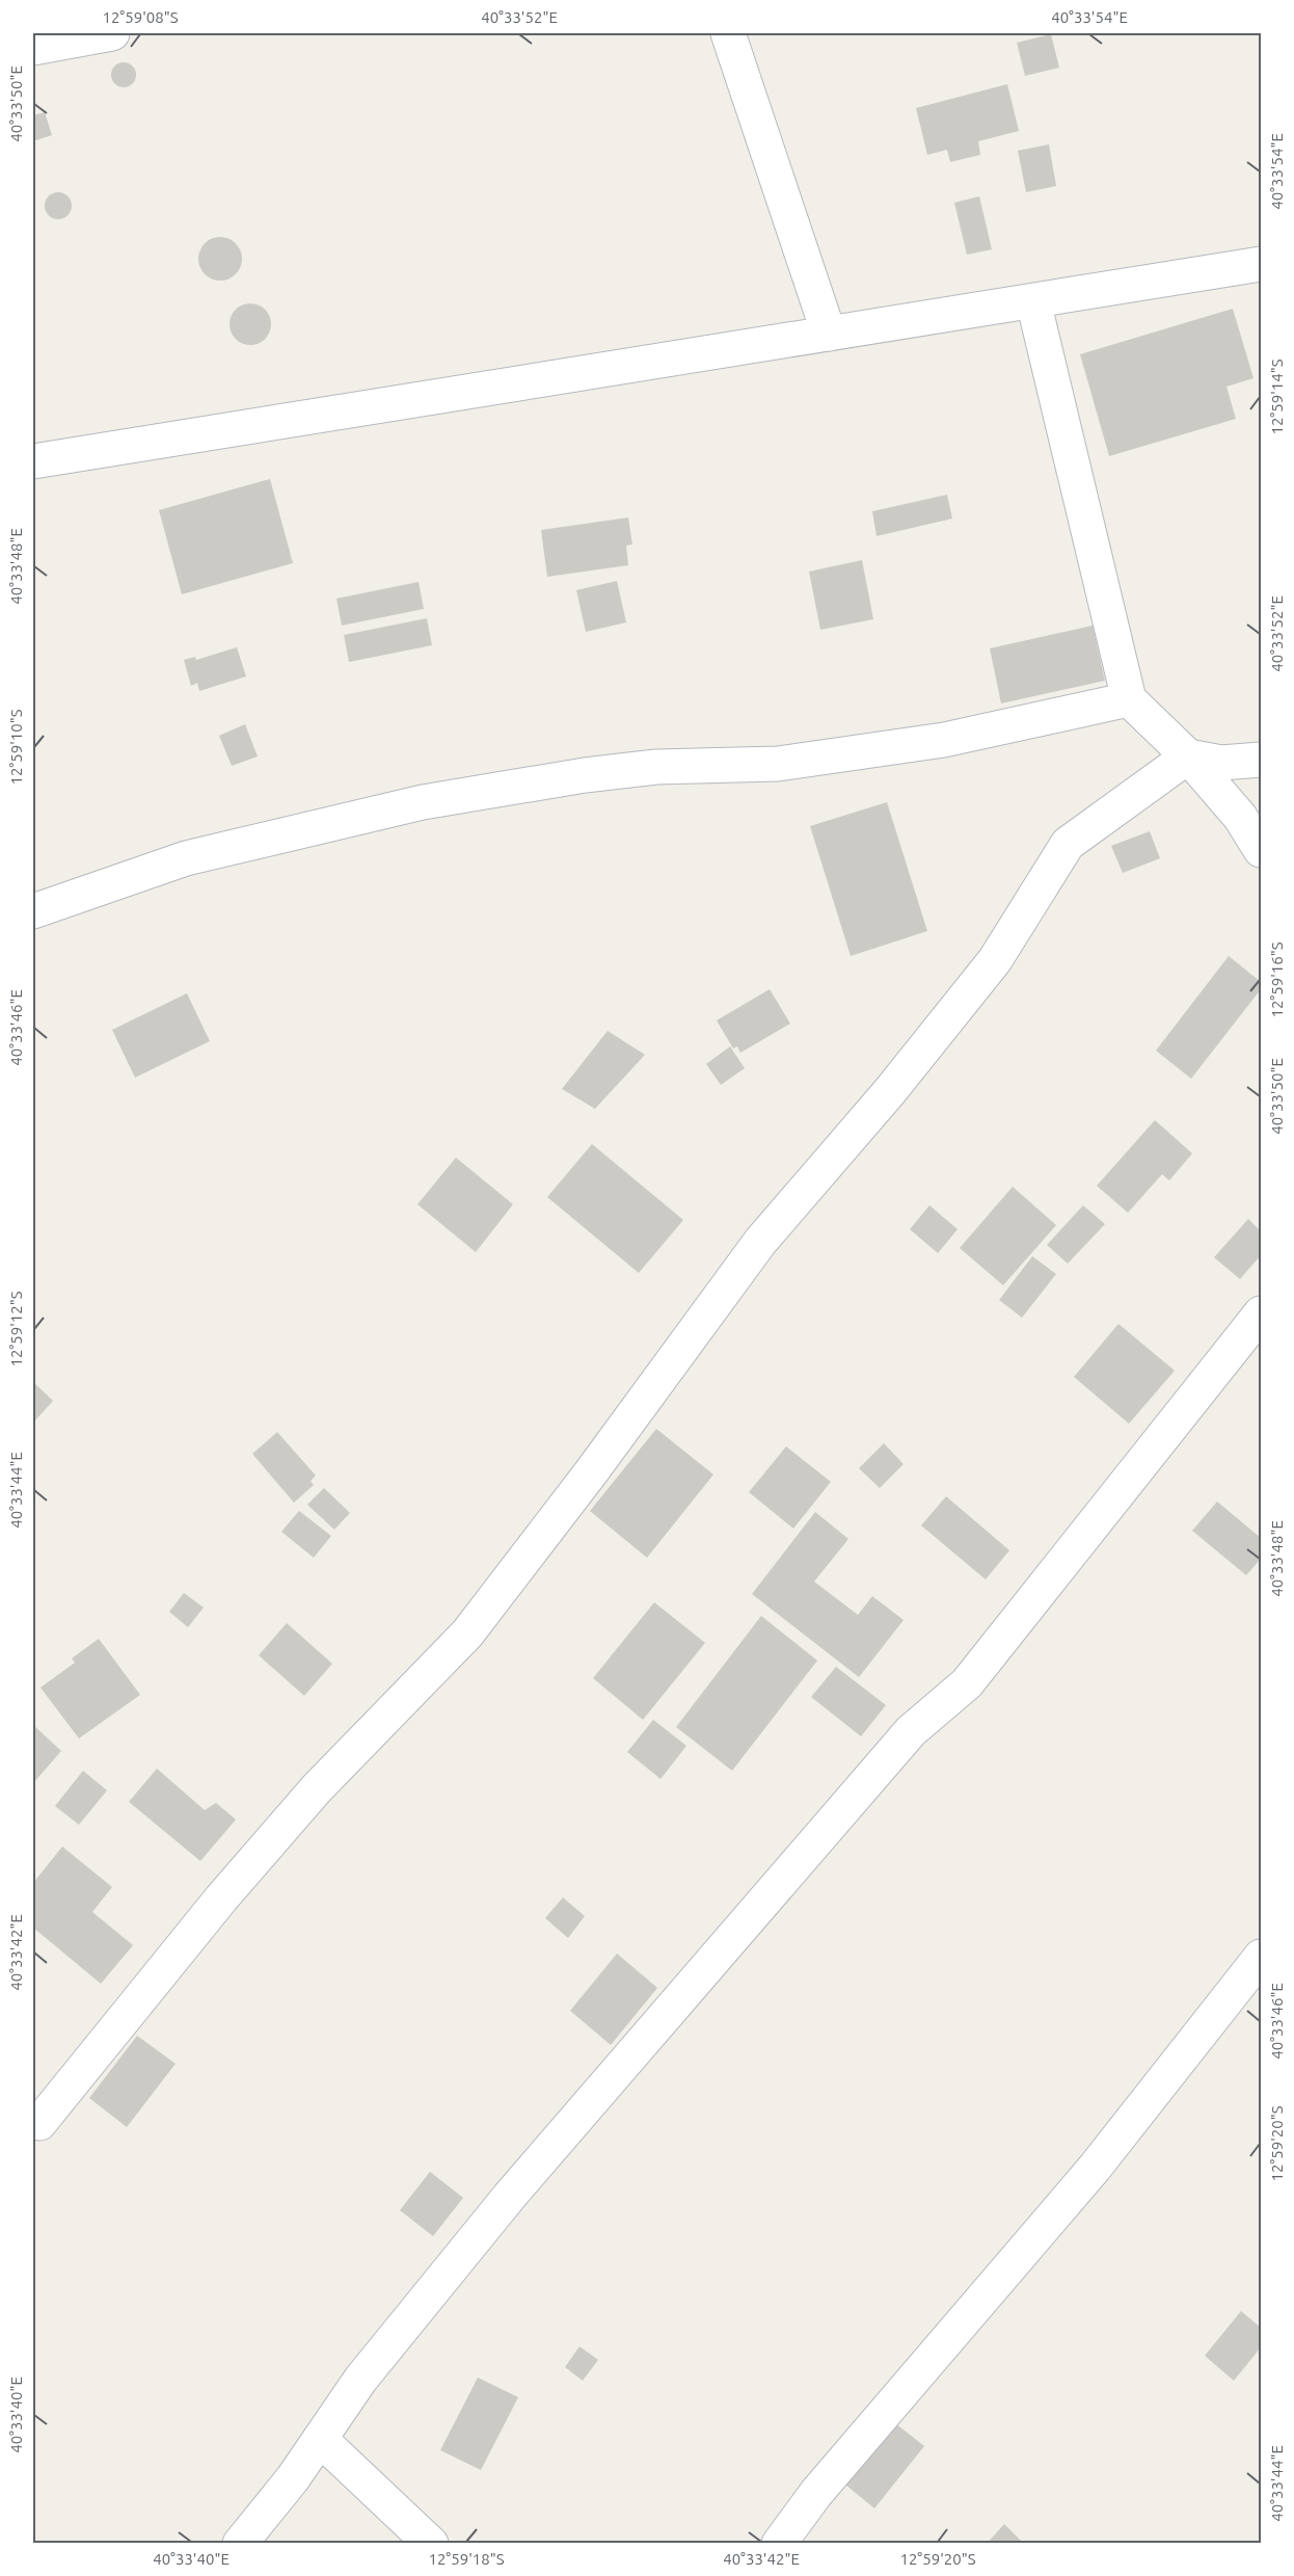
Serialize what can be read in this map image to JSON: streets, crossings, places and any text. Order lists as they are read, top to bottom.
{
  "coordinates": [
    "12°59'08\"S",
    "40°33'52\"E",
    "40°33'54\"E",
    "40°33'50\"E",
    "12°59'14\"S",
    "40°33'48\"E",
    "12°59'10\"S",
    "12°59'16\"S",
    "40°33'46\"E",
    "12°59'12\"S",
    "40°33'44\"E",
    "40°33'42\"E",
    "12°59'20\"S",
    "40°33'40\"E",
    "12°59'18\"S"
  ]
}
